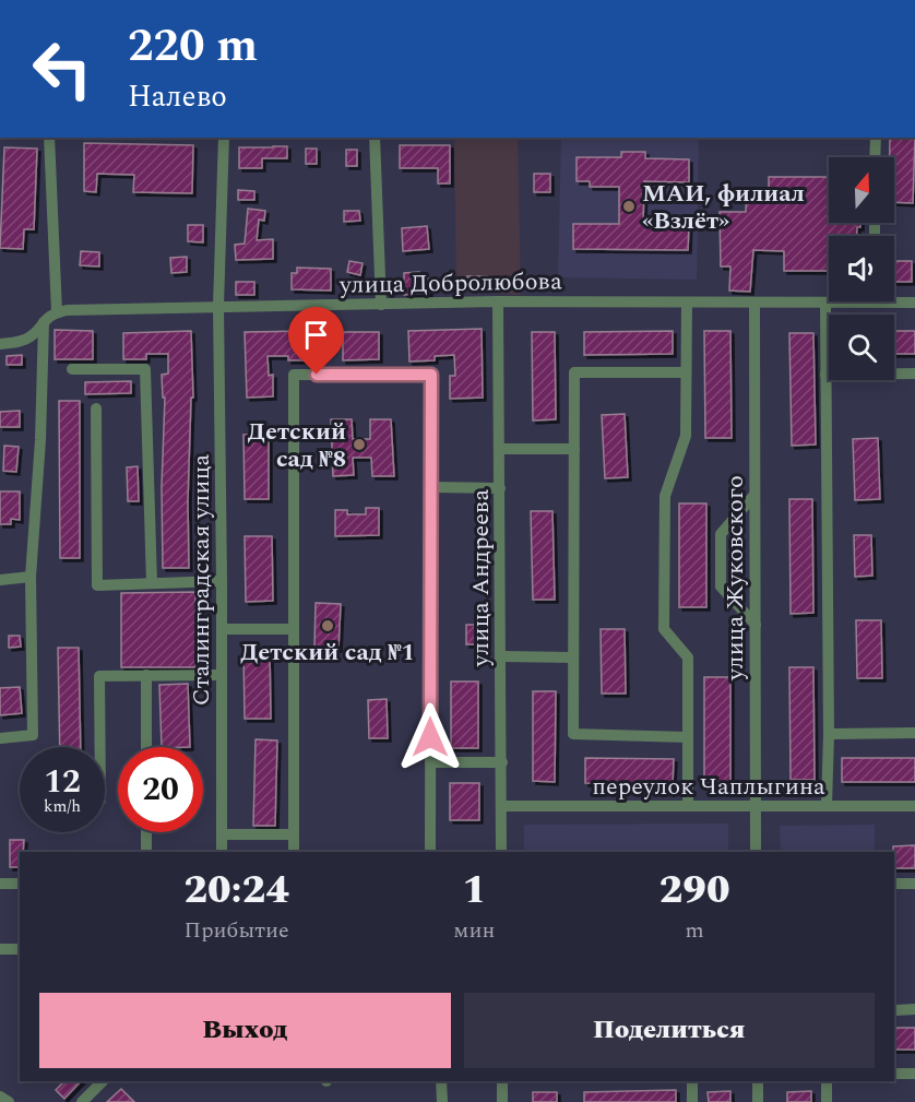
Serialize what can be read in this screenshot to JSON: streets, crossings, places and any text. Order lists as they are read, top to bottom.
{
  "streets": {
    "street": [
      "улица Добролюбова",
      "улица Андреева",
      "улица Жуковского",
      "Сталинградская улица",
      "переулок Чаплыгина"
    ]
  },
  "crossings": [
    ["улица Добролюбова", "улица Андреева"],
    ["улица Добролюбова", "улица Жуковского"],
    ["улица Добролюбова", "Сталинградская улица"],
    ["улица Андреева", "переулок Чаплыгина"],
    ["улица Жуковского", "переулок Чаплыгина"]
  ],
  "places": ["МАИ, филиал «Взлёт»", "Детский сад №8", "Детский сад №1"],
  "north": "top",
  "page": {
    "turn": ["220 m", "Налево"],
    "speed": "12 km/h",
    "limit": "20",
    "eta": [
      "20:24",
      "Прибытие",
      "1",
      "мин",
      "290",
      "m"
    ],
    "buttons": ["Выход", "Поделиться"]
  }
}
